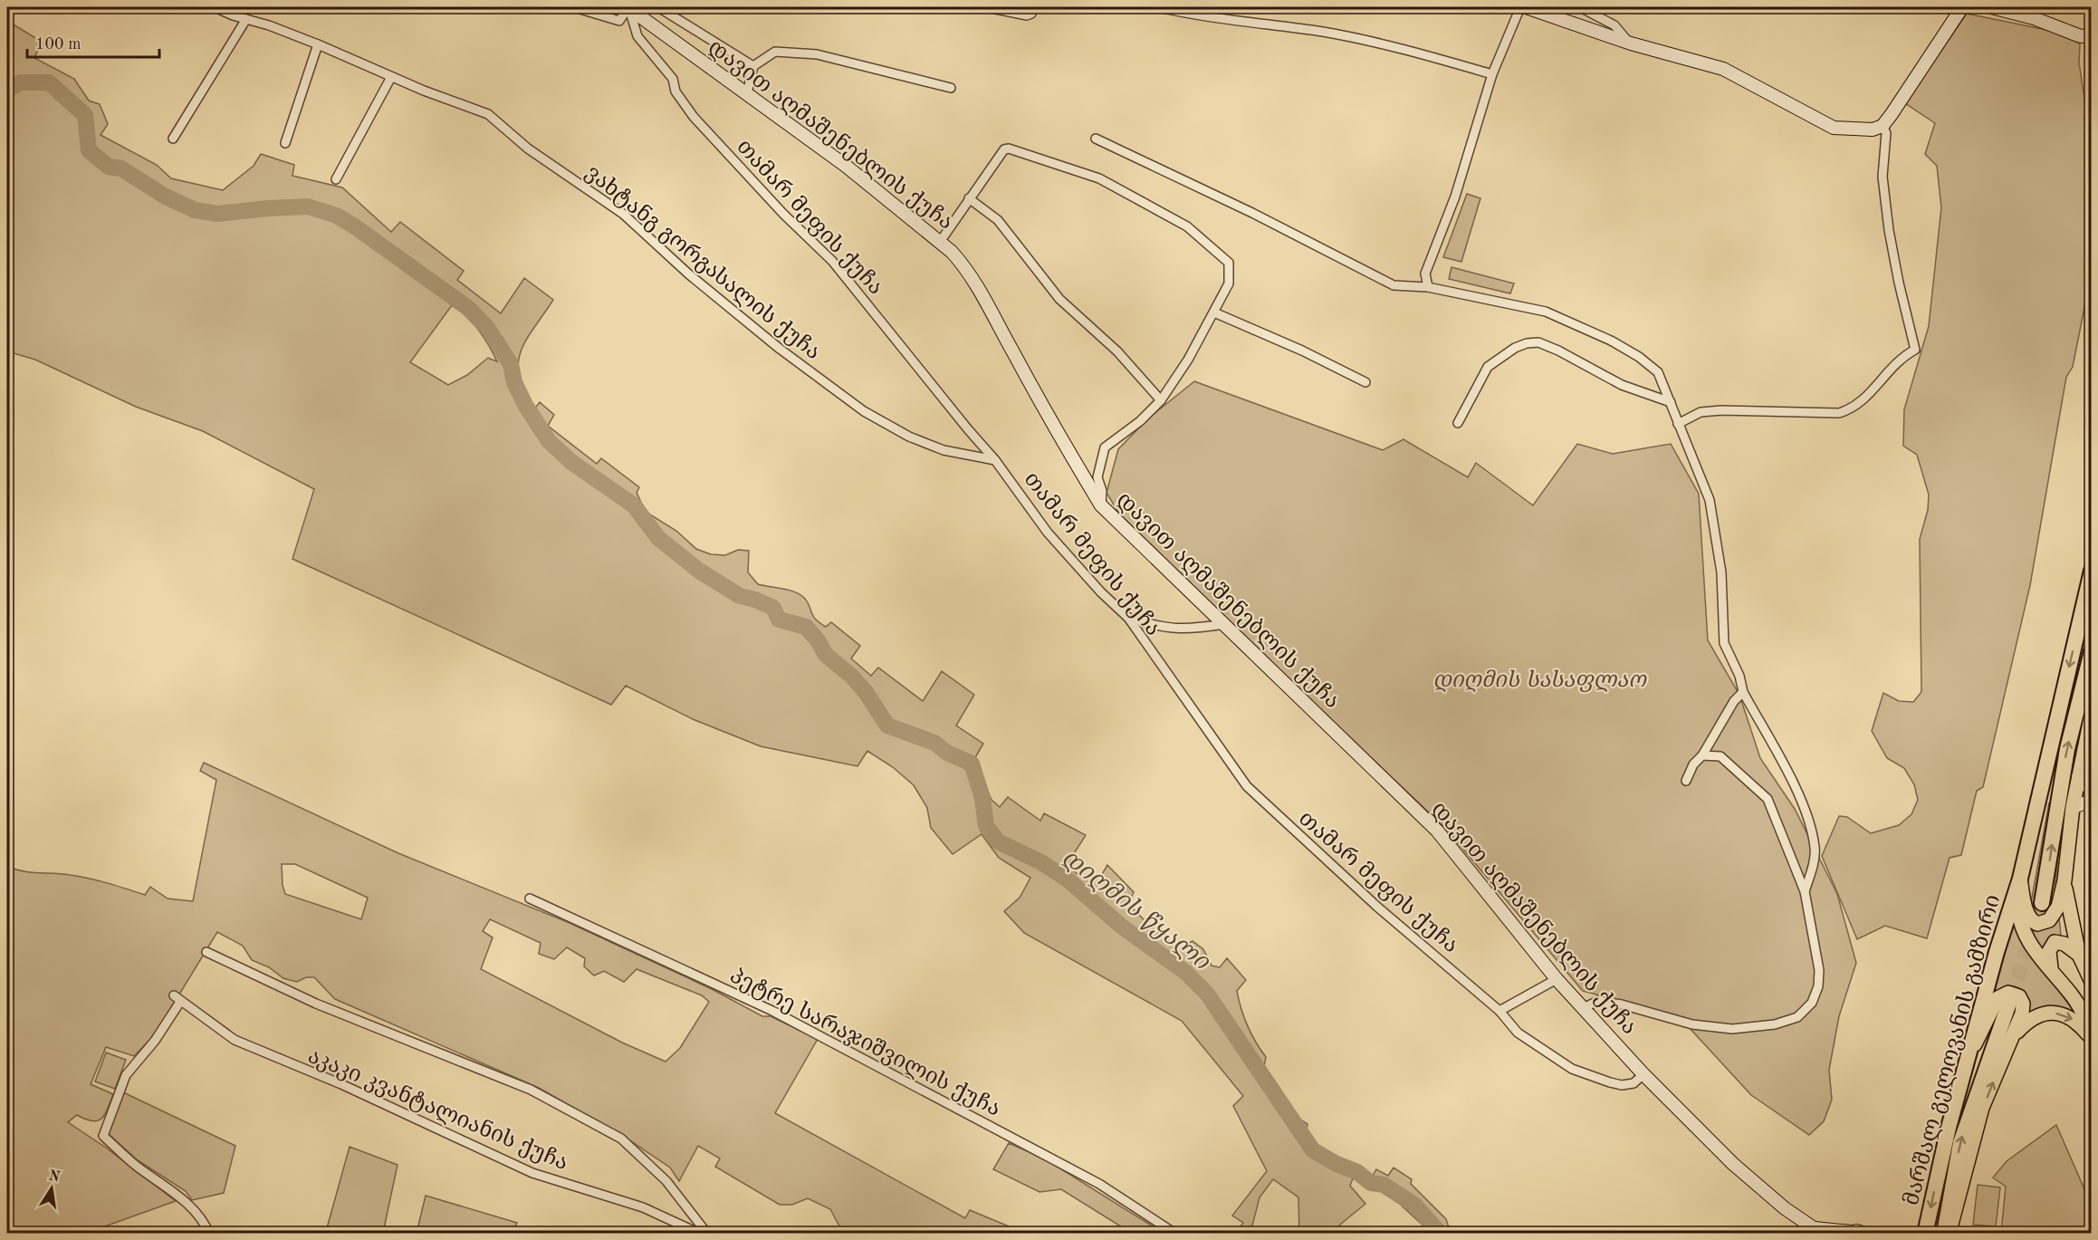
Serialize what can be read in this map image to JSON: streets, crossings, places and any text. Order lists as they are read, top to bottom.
{
  "streets": {
    "highway": ["მარშალ გელოვანის გამზირი"],
    "street": [
      "დავით აღმაშენებლის ქუჩა",
      "თამარ მეფის ქუჩა",
      "ვახტანგ გორგასალის ქუჩა",
      "პეტრე სარაჯიშვილის ქუჩა",
      "აკაკი კვანტალიანის ქუჩა"
    ]
  },
  "crossings": [
    ["დავით აღმაშენებლის ქუჩა", "თამარ მეფის ქუჩა"],
    ["თამარ მეფის ქუჩა", "ვახტანგ გორგასალის ქუჩა"]
  ],
  "water": ["დიღმის წყალი"],
  "parks": ["დიღმის სასაფლაო"],
  "scale_bar": "100 m",
  "north": "top"
}
